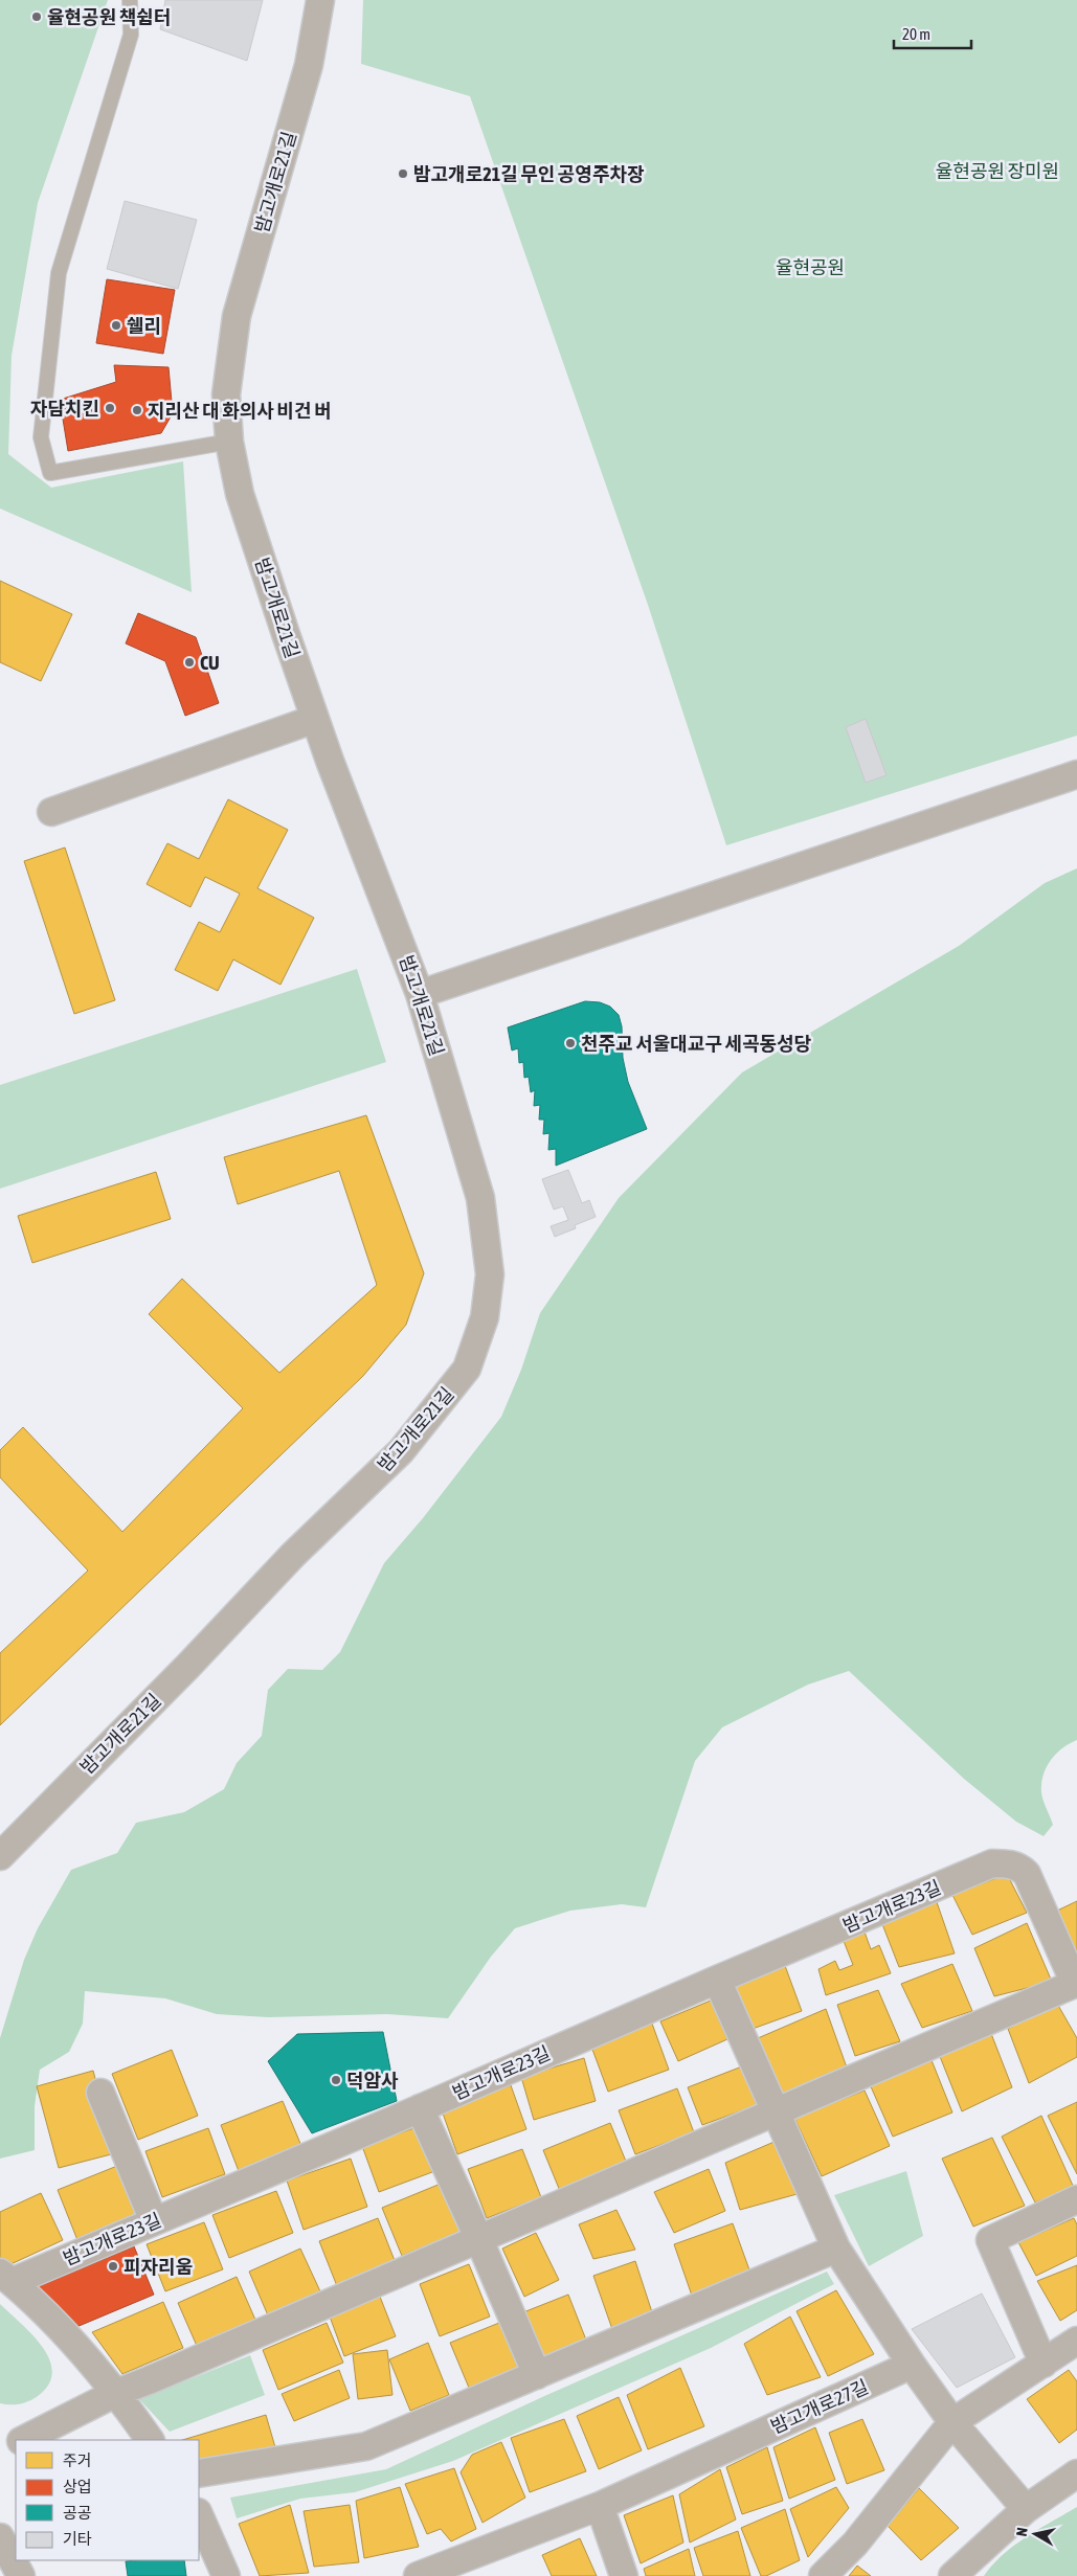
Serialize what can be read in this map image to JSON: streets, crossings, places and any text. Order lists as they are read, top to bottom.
{
  "streets": {
    "street": ["밤고개로21길", "밤고개로23길", "밤고개로27길"]
  },
  "parks": ["율현공원 장미원", "율현공원"],
  "places": [
    "율현공원 책쉼터",
    "밤고개로21길 무인 공영주차장",
    "쉘리",
    "자담치킨",
    "지리산 대 화의사 비건 버",
    "CU",
    "천주교 서울대교구 세곡동성당",
    "덕암사",
    "피자리움"
  ],
  "legend": [
    "주거",
    "상업",
    "공공",
    "기타"
  ],
  "scale_bar": "20 m",
  "north": "left"
}
